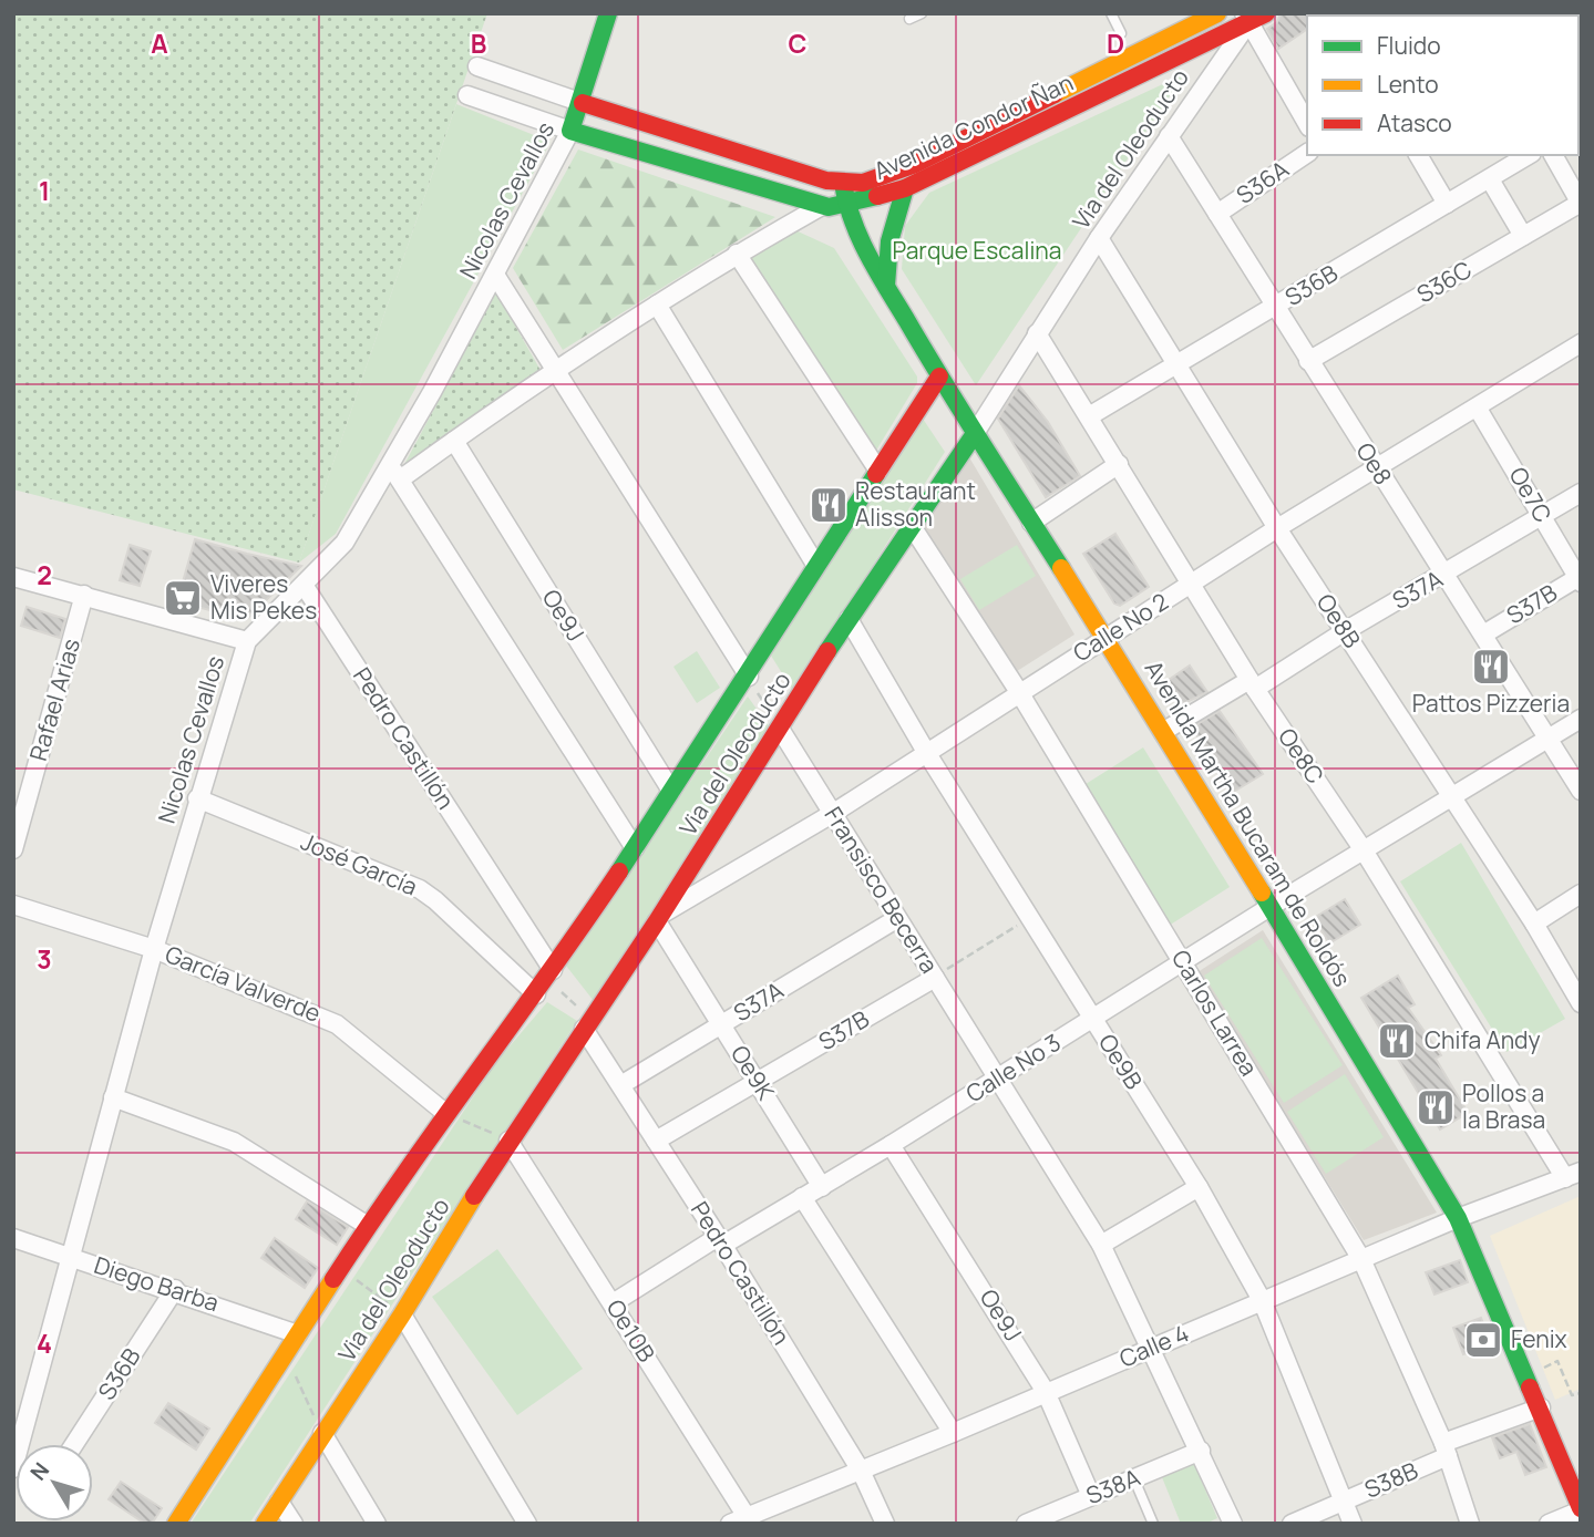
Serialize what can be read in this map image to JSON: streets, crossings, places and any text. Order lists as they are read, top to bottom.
{
  "streets": {
    "street": [
      "Avenida Condor Ñan",
      "Via del Oleoducto",
      "S36A",
      "Nicolas Cevallos",
      "S36C",
      "S36B",
      "Oe8",
      "Oe7C",
      "S37A",
      "S37B",
      "Oe9J",
      "Oe8B",
      "Calle No 2",
      "Rafael Arias",
      "Pedro Castillón",
      "Oe8C",
      "Avenida Martha Bucaram de Roldós",
      "José García",
      "Fransisco Becerra",
      "García Valverde",
      "Carlos Larrea",
      "Oe9B",
      "Calle No 3",
      "Oe9K",
      "Diego Barba",
      "Oe10B",
      "Calle 4",
      "S38B",
      "S38A"
    ]
  },
  "crossings": [
    ["Avenida Condor Ñan", "Via del Oleoducto"],
    ["Avenida Condor Ñan", "Nicolas Cevallos"],
    ["Avenida Condor Ñan", "Avenida Martha Bucaram de Roldós"],
    ["Via del Oleoducto", "Oe8"],
    ["Via del Oleoducto", "Oe9J"],
    ["Via del Oleoducto", "Oe8B"],
    ["Via del Oleoducto", "Calle No 2"],
    ["Via del Oleoducto", "Pedro Castillón"],
    ["Via del Oleoducto", "Oe8C"],
    ["Via del Oleoducto", "Avenida Martha Bucaram de Roldós"],
    ["Via del Oleoducto", "José García"],
    ["Via del Oleoducto", "Fransisco Becerra"],
    ["Via del Oleoducto", "García Valverde"],
    ["Via del Oleoducto", "Carlos Larrea"],
    ["Via del Oleoducto", "Oe9B"],
    ["Via del Oleoducto", "Oe9K"],
    ["Via del Oleoducto", "Diego Barba"],
    ["Via del Oleoducto", "Oe10B"],
    ["S36A", "Oe8"],
    ["Nicolas Cevallos", "Pedro Castillón"],
    ["Nicolas Cevallos", "José García"],
    ["Nicolas Cevallos", "García Valverde"],
    ["Nicolas Cevallos", "Diego Barba"],
    ["S36C", "Oe8"],
    ["S36B", "Oe8"],
    ["S36B", "Oe8B"],
    ["S36B", "Oe8C"],
    ["S36B", "Diego Barba"],
    ["Oe8", "S37A"],
    ["Oe8", "S37B"],
    ["Oe8", "Calle No 2"],
    ["Oe8", "Calle No 3"],
    ["Oe7C", "S37A"],
    ["Oe7C", "S37B"],
    ["Oe7C", "Calle No 2"],
    ["S37A", "Oe8B"],
    ["S37A", "Pedro Castillón"],
    ["S37A", "Oe8C"],
    ["S37A", "Avenida Martha Bucaram de Roldós"],
    ["S37A", "Fransisco Becerra"],
    ["S37A", "Oe9K"],
    ["S37B", "Pedro Castillón"],
    ["S37B", "Fransisco Becerra"],
    ["S37B", "Oe9K"],
    ["Oe9J", "Calle No 3"],
    ["Oe9J", "Calle 4"],
    ["Oe9J", "S38A"],
    ["Oe8B", "Calle No 2"],
    ["Oe8B", "Calle No 3"],
    ["Calle No 2", "Oe8C"],
    ["Calle No 2", "Avenida Martha Bucaram de Roldós"],
    ["Calle No 2", "Fransisco Becerra"],
    ["Calle No 2", "Carlos Larrea"],
    ["Calle No 2", "Oe9B"],
    ["Calle No 2", "Oe9K"],
    ["Pedro Castillón", "José García"],
    ["Pedro Castillón", "Calle No 3"],
    ["Pedro Castillón", "Calle 4"],
    ["Oe8C", "Calle No 3"],
    ["Oe8C", "Calle 4"],
    ["Avenida Martha Bucaram de Roldós", "Calle No 3"],
    ["Avenida Martha Bucaram de Roldós", "Calle 4"],
    ["Avenida Martha Bucaram de Roldós", "S38B"],
    ["Fransisco Becerra", "Calle No 3"],
    ["Fransisco Becerra", "Calle 4"],
    ["Fransisco Becerra", "S38A"],
    ["Carlos Larrea", "Calle No 3"],
    ["Carlos Larrea", "Calle 4"],
    ["Carlos Larrea", "S38B"],
    ["Oe9B", "Calle No 3"],
    ["Oe9B", "Calle 4"],
    ["Oe9B", "S38B"],
    ["Calle No 3", "Oe9K"],
    ["Calle No 3", "Oe10B"],
    ["Oe10B", "Calle 4"]
  ],
  "parks": ["Parque Escalina"],
  "places": {
    "restaurant": [
      "Restaurant Alisson",
      "Pattos Pizzeria",
      "Chifa Andy",
      "Pollos a la Brasa"
    ],
    "supermarket": ["Viveres Mis Pekes"],
    "bank": ["Fenix"]
  },
  "legend": ["Fluido", "Lento", "Atasco"],
  "north": "top left",
  "grid": {
    "columns": [
      "A",
      "B",
      "C",
      "D"
    ],
    "rows": [
      "1",
      "2",
      "3",
      "4"
    ]
  }
}
